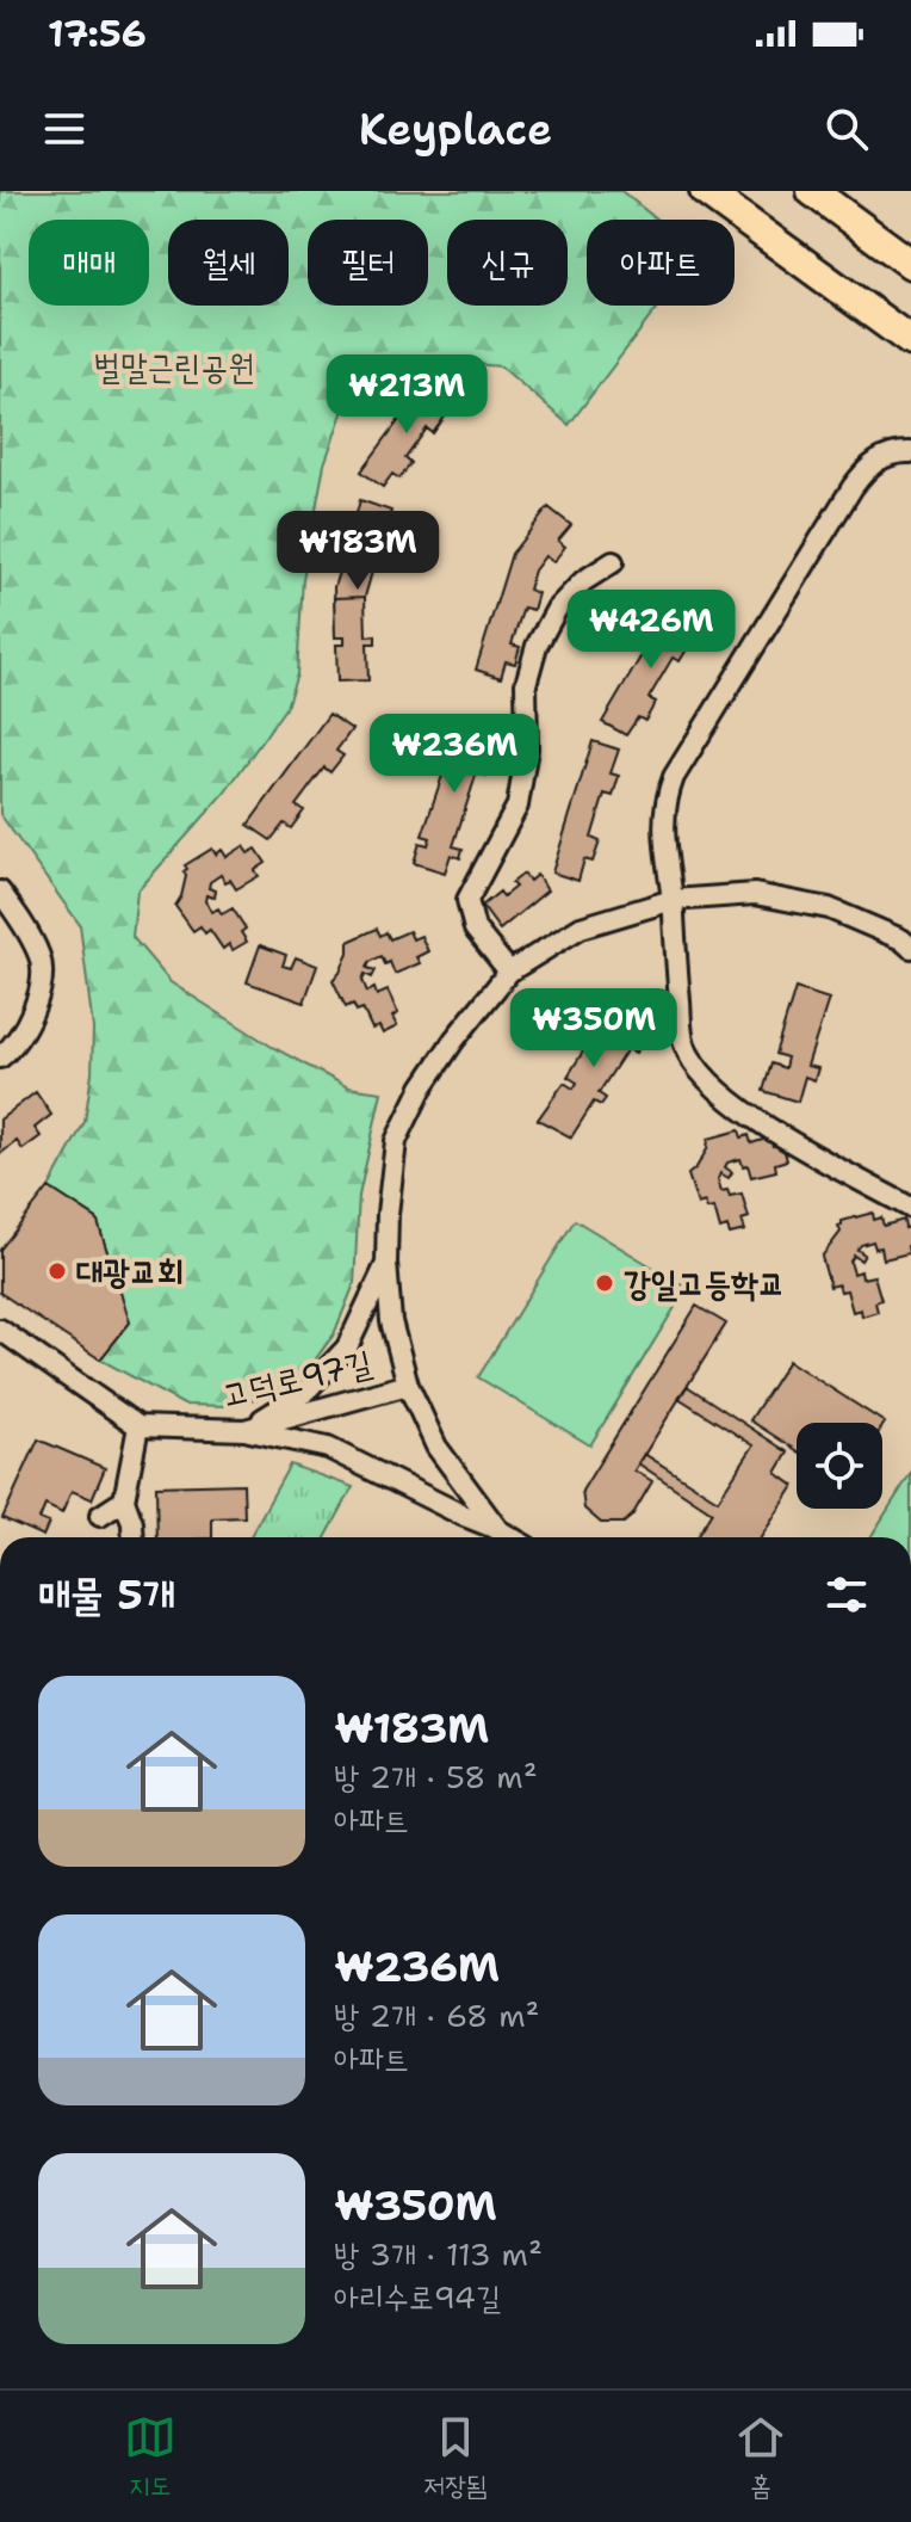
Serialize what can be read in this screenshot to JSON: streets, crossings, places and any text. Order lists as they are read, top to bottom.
{
  "streets": {
    "street": ["고덕로97길"]
  },
  "parks": ["벌말근린공원"],
  "places": ["대광교회", "강일고등학교"],
  "page": {
    "status": "17:56",
    "header": "Keyplace",
    "chip": [
      "매매",
      "월세",
      "필터",
      "신규",
      "아파트"
    ],
    "price": [
      "₩213M",
      "₩183M",
      "₩426M",
      "₩236M",
      "₩350M"
    ],
    "heading": "매물 5개",
    "list": [
      {
        "name": "₩183M",
        "note": "방 2개 · 58 m² · 아파트"
      },
      {
        "name": "₩236M",
        "note": "방 2개 · 68 m² · 아파트"
      },
      {
        "name": "₩350M",
        "note": "방 3개 · 113 m² · 아리수로94길"
      }
    ],
    "tabs": ["지도", "저장됨", "홈"]
  }
}
